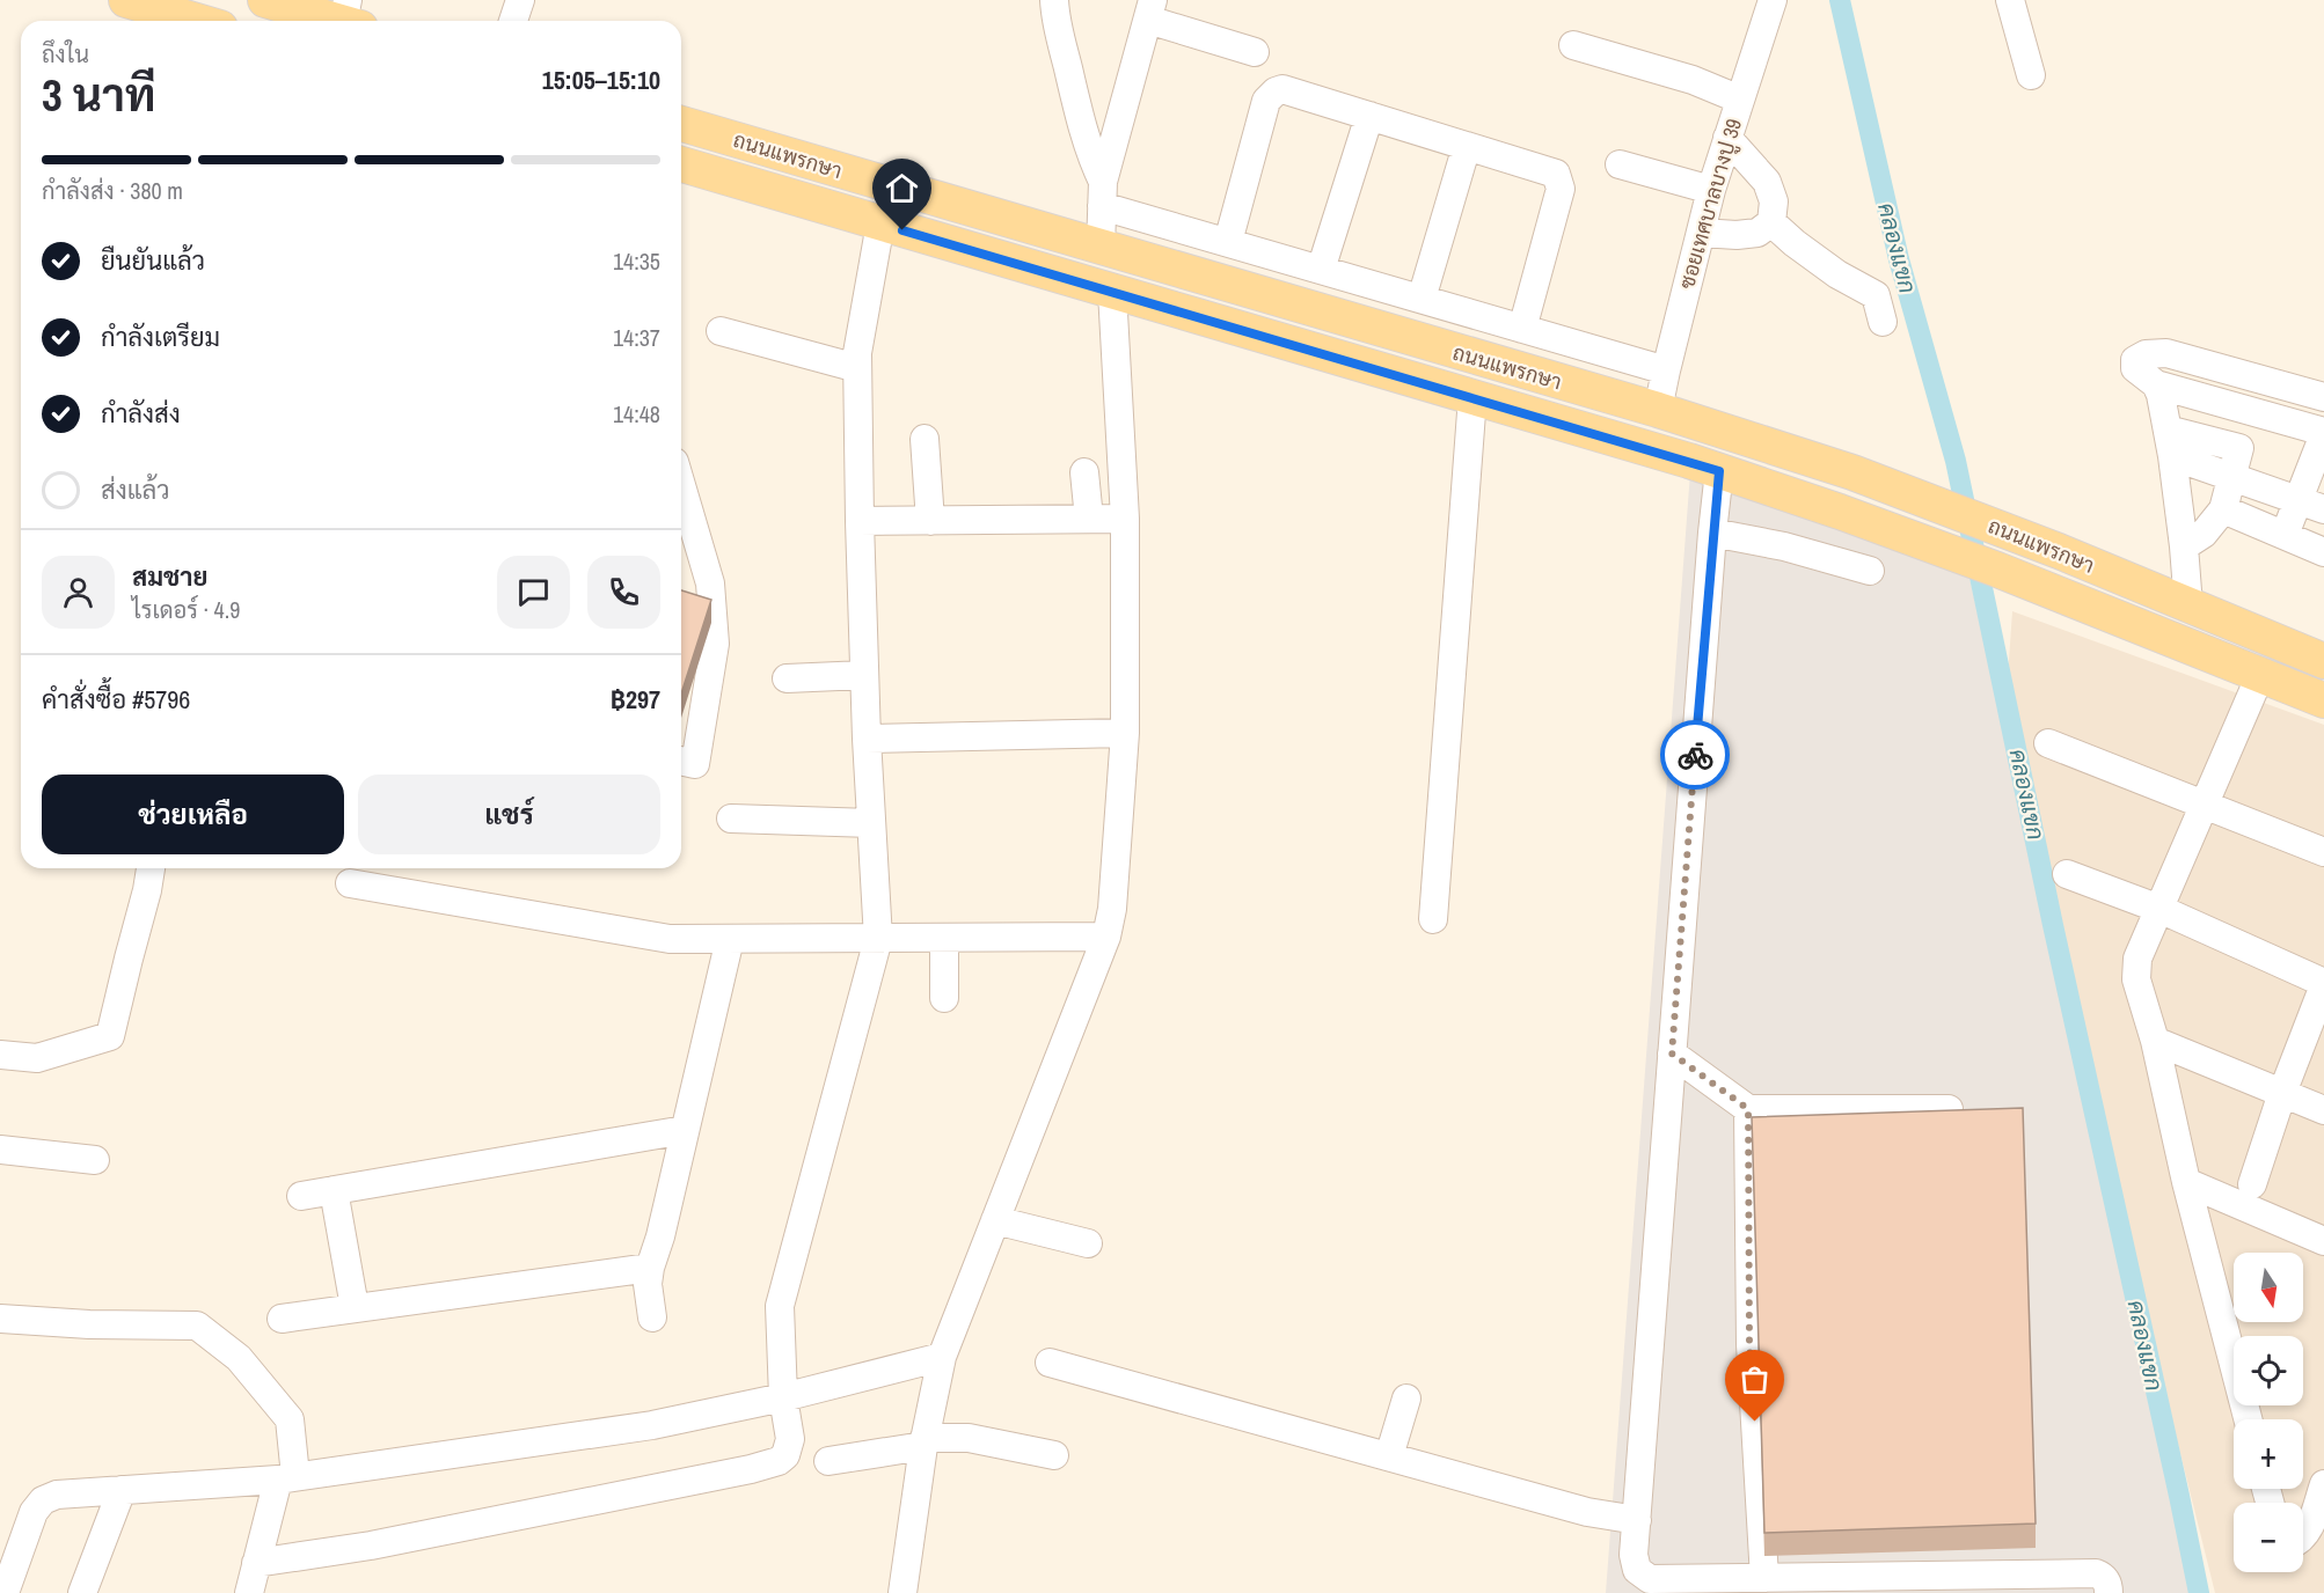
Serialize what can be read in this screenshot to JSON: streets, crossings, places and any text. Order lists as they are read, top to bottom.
{
  "streets": {
    "main road": ["ถนนแพรกษา"],
    "street": ["ซอยเทศบาลบางปู 39"]
  },
  "crossings": [
    ["ถนนแพรกษา", "ซอยเทศบาลบางปู 39"]
  ],
  "water": ["คลองแขก"],
  "north": "bottom",
  "page": {
    "heading": ["3 นาที", "ถึงใน", "15:05–15:10"],
    "panel": [
      "สมชาย",
      "ไรเดอร์ · 4.9",
      "คำสั่งซื้อ #5796",
      "฿297"
    ],
    "bar": "กำลังส่ง · 380 m",
    "list": [
      ["ยืนยันแล้ว", "14:35"],
      ["กำลังเตรียม", "14:37"],
      ["กำลังส่ง", "14:48"],
      "ส่งแล้ว"
    ],
    "buttons": ["ช่วยเหลือ", "แชร์"],
    "map_buttons": ["+", "−"]
  }
}
